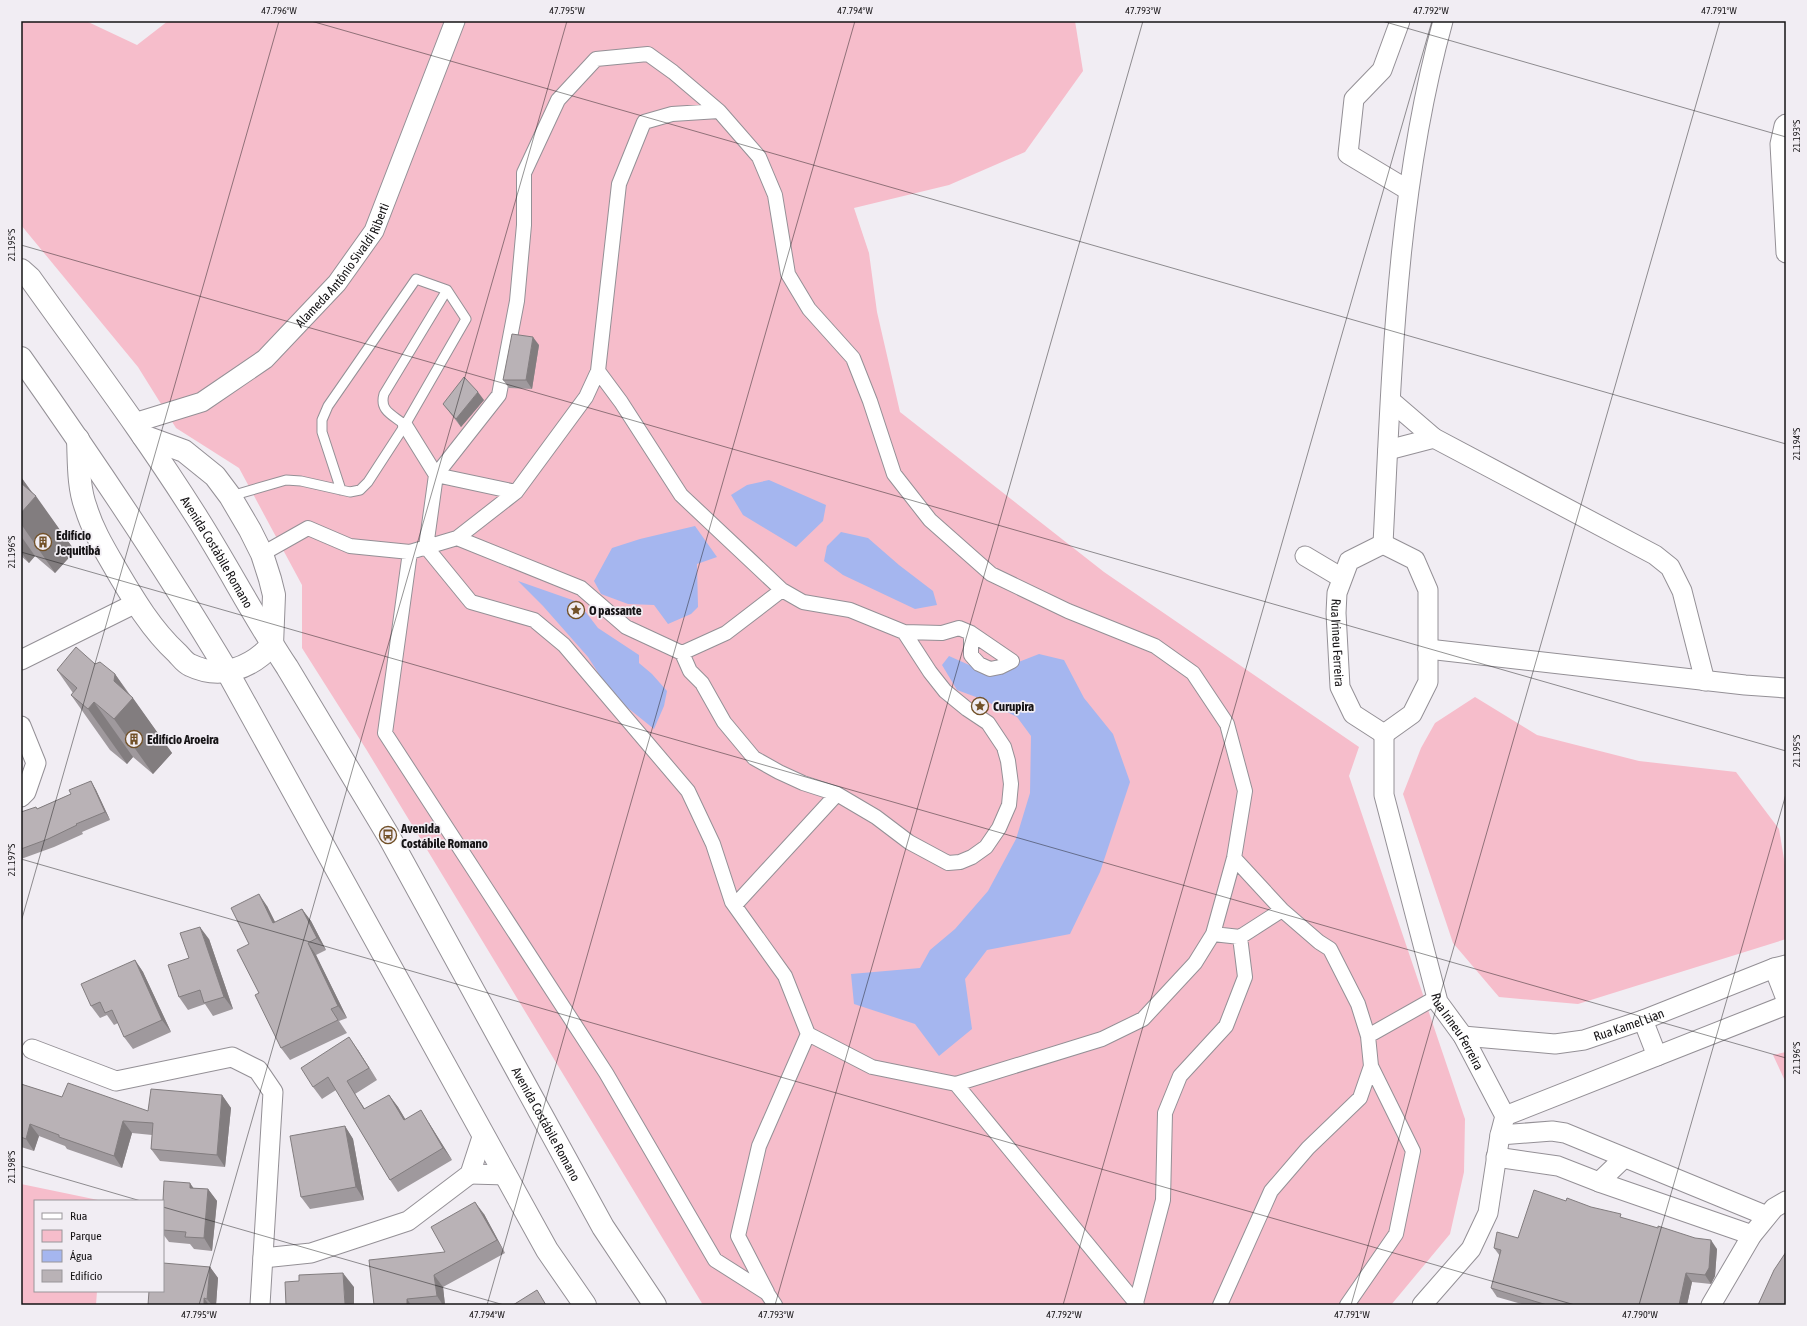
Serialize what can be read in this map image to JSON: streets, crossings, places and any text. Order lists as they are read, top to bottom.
{
  "streets": {
    "main road": ["Avenida Costábile Romano"],
    "street": ["Alameda Antônio Sivaldi Riberti", "Rua Irineu Ferreira", "Rua Kamel Lian"]
  },
  "crossings": [
    ["Alameda Antônio Sivaldi Riberti", "Avenida Costábile Romano"],
    ["Rua Irineu Ferreira", "Rua Kamel Lian"]
  ],
  "places": {
    "building": ["Edifício Jequitibá", "Edifício Aroeira"],
    "place": ["O passante", "Curupira"],
    "bus stop": ["Avenida Costábile Romano"]
  },
  "legend": [
    "Rua",
    "Parque",
    "Água",
    "Edifício"
  ],
  "coordinates": [
    "47.796°W",
    "47.795°W",
    "47.794°W",
    "47.793°W",
    "47.792°W",
    "47.791°W",
    "21.193°S",
    "21.195°S",
    "21.194°S",
    "21.196°S",
    "21.197°S",
    "21.198°S",
    "47.790°W"
  ]
}
